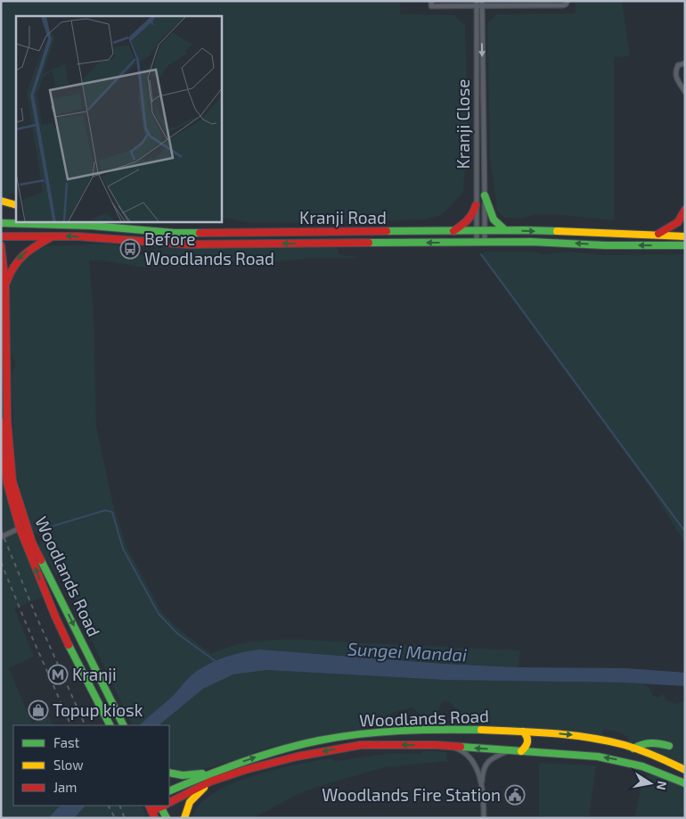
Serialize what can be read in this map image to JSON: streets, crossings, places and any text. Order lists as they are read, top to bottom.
{
  "streets": {
    "main road": ["Kranji Road", "Woodlands Road"],
    "street": ["Kranji Close"]
  },
  "crossings": [
    ["Kranji Close", "Kranji Road"]
  ],
  "water": ["Sungei Mandai"],
  "places": {
    "bus stop": ["Before Woodlands Road"],
    "metro station": ["Kranji"],
    "shop": ["Topup kiosk"],
    "public building": ["Woodlands Fire Station"]
  },
  "legend": ["Fast", "Slow", "Jam"],
  "north": "right"
}
